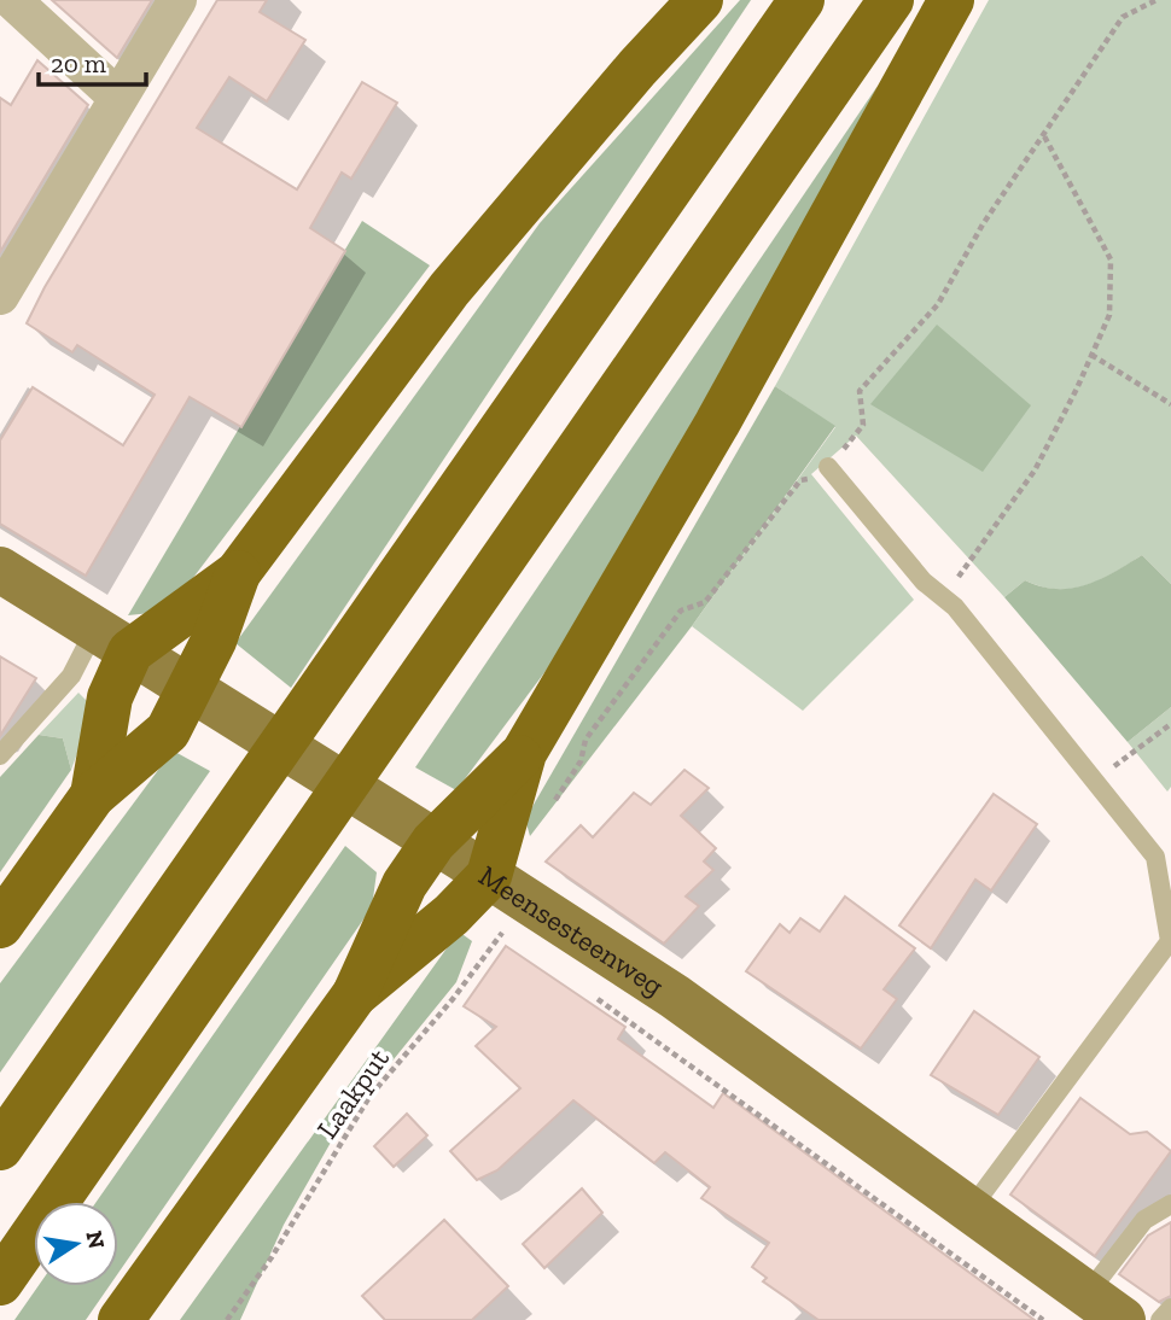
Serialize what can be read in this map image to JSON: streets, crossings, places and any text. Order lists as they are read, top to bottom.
{
  "streets": {
    "main road": ["Meensesteenweg"],
    "path": ["Laakput"]
  },
  "crossings": [
    ["Meensesteenweg", "Laakput"]
  ],
  "scale_bar": "20 m",
  "north": "right"
}
